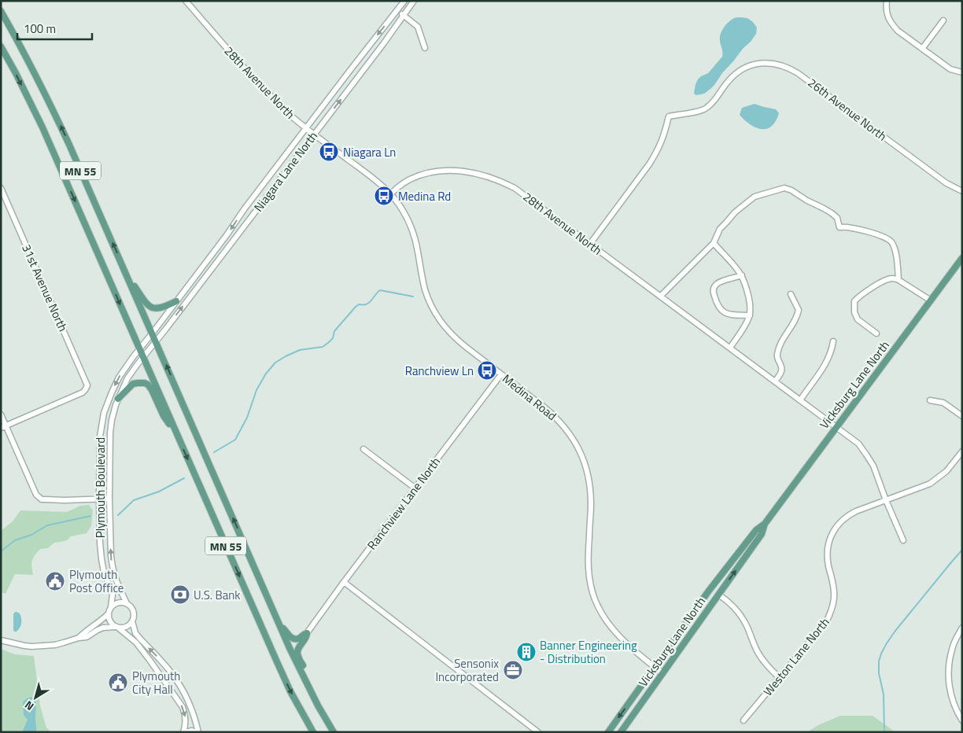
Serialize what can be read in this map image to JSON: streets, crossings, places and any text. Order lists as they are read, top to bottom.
{
  "streets": {
    "main road": ["MN 55", "Vicksburg Lane North"],
    "street": [
      "28th Avenue North",
      "26th Avenue North",
      "Niagara Lane North",
      "31st Avenue North",
      "Medina Road",
      "Plymouth Boulevard",
      "Ranchview Lane North",
      "Weston Lane North"
    ]
  },
  "crossings": [
    ["28th Avenue North", "26th Avenue North"],
    ["28th Avenue North", "Niagara Lane North"],
    ["28th Avenue North", "Vicksburg Lane North"],
    ["28th Avenue North", "Medina Road"],
    ["28th Avenue North", "Weston Lane North"],
    ["MN 55", "Niagara Lane North"],
    ["MN 55", "Plymouth Boulevard"],
    ["Niagara Lane North", "Plymouth Boulevard"],
    ["Vicksburg Lane North", "Medina Road"],
    ["Medina Road", "Ranchview Lane North"]
  ],
  "places": {
    "bus stop": ["Niagara Ln", "Medina Rd", "Ranchview Ln"],
    "public building": ["Plymouth Post Office", "Plymouth City Hall"],
    "bank": ["U.S. Bank"],
    "building": ["Banner Engineering - Distribution"],
    "office": ["Sensonix Incorporated"]
  },
  "scale_bar": "100 m",
  "north": "bottom left"
}
